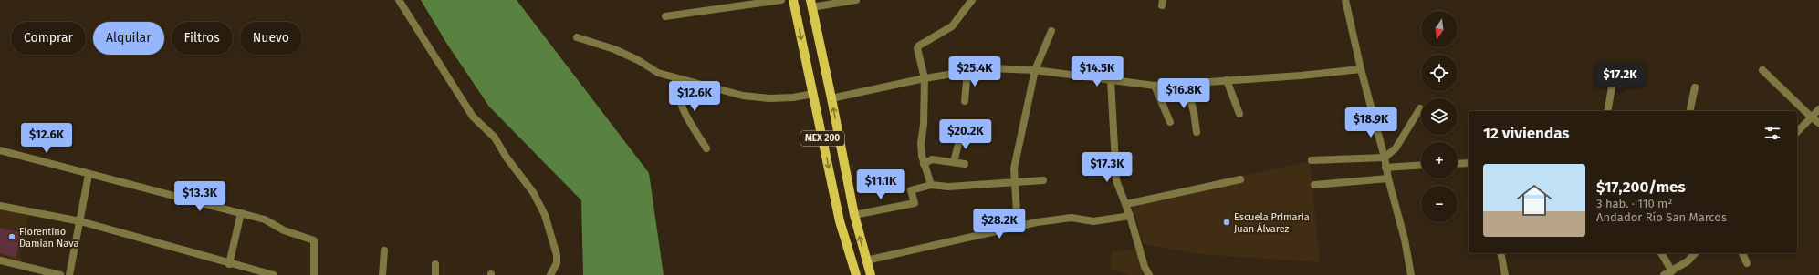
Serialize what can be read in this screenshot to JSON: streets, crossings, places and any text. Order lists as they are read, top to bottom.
{
  "streets": {
    "main road": ["MEX 200"]
  },
  "places": ["Escuela Primaria Juan Álvarez", "Florentino Damian Nava"],
  "north": "bottom",
  "page": {
    "map_buttons": ["+", "−"],
    "chip": [
      "Comprar",
      "Alquilar",
      "Filtros",
      "Nuevo"
    ],
    "price": [
      "$25.4K",
      "$14.5K",
      "$17.2K",
      "$16.8K",
      "$12.6K",
      "$18.9K",
      "$20.2K",
      "$12.6K",
      "$17.3K",
      "$11.1K",
      "$13.3K",
      "$28.2K"
    ],
    "heading": "12 viviendas",
    "list": [
      {
        "name": "$17,200/mes",
        "note": "3 hab. · 110 m² · Andador Río San Marcos"
      }
    ]
  }
}
